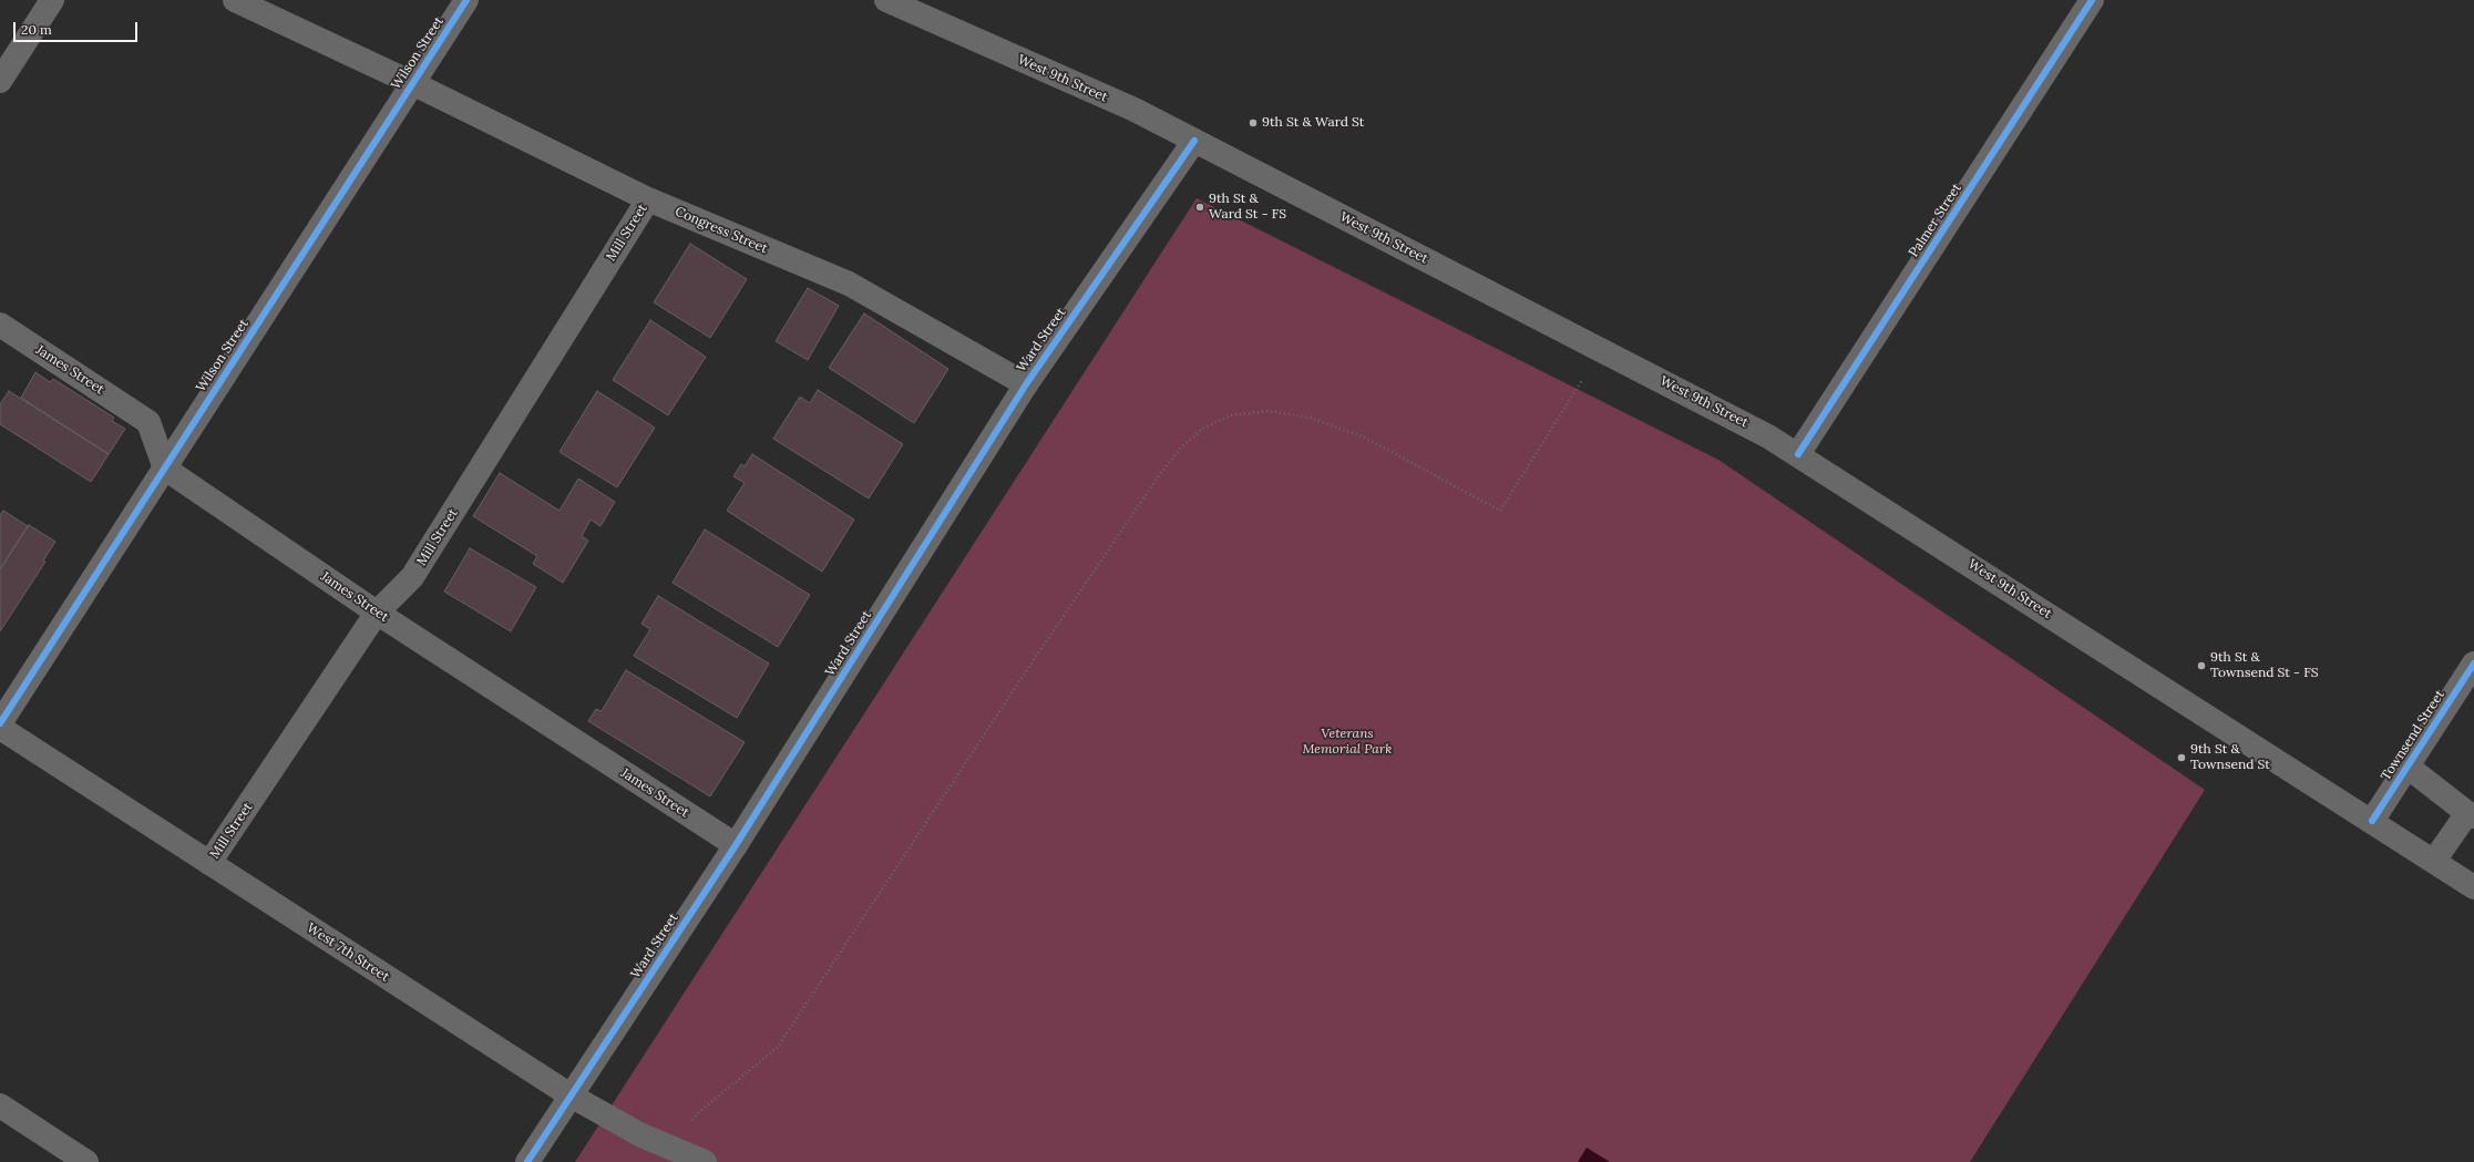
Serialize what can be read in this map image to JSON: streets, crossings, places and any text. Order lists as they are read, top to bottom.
{
  "streets": {
    "main road": ["West 9th Street"],
    "street": [
      "Wilson Street",
      "Palmer Street",
      "Congress Street",
      "Mill Street",
      "Ward Street",
      "James Street",
      "Townsend Street",
      "West 7th Street"
    ]
  },
  "crossings": [
    ["Wilson Street", "Congress Street"],
    ["Wilson Street", "James Street"],
    ["West 9th Street", "Palmer Street"],
    ["West 9th Street", "Ward Street"],
    ["West 9th Street", "Townsend Street"],
    ["Congress Street", "Mill Street"],
    ["Congress Street", "Ward Street"],
    ["Mill Street", "James Street"],
    ["Mill Street", "West 7th Street"],
    ["Ward Street", "James Street"],
    ["Ward Street", "West 7th Street"]
  ],
  "parks": ["Veterans Memorial Park"],
  "places": [
    "9th St & Ward St",
    "9th St & Ward St - FS",
    "9th St & Townsend St - FS",
    "9th St & Townsend St"
  ],
  "scale_bar": "20 m"
}
